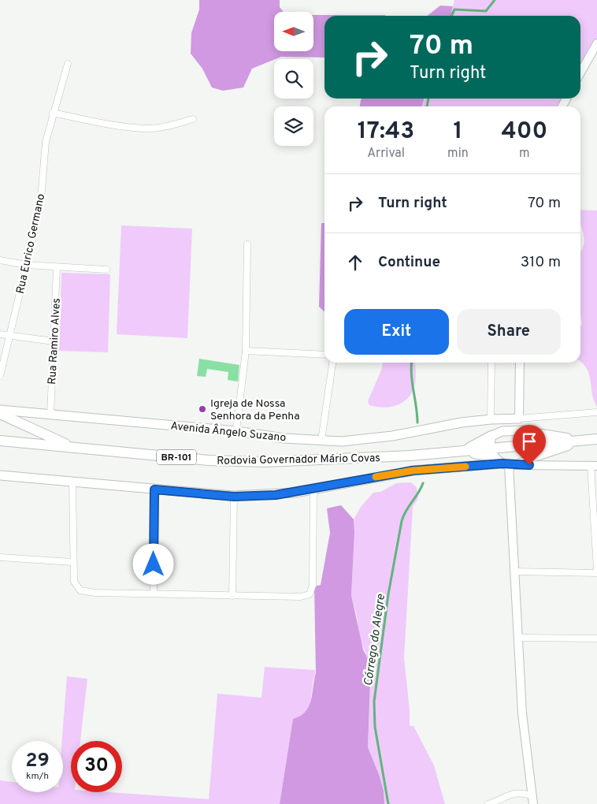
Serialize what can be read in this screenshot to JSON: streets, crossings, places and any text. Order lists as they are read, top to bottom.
{
  "streets": {
    "highway": ["BR-101", "Rodovia Governador Mário Covas"],
    "main road": ["Avenida Ângelo Suzano"],
    "street": ["Rua Eurico Germano", "Rua Ramiro Alves"]
  },
  "crossings": [
    ["Rua Ramiro Alves", "Avenida Ângelo Suzano"]
  ],
  "water": ["Córrego do Alegre"],
  "places": ["Igreja de Nossa Senhora da Penha"],
  "north": "left",
  "page": {
    "turn": ["70 m", "Turn right"],
    "eta": [
      "17:43",
      "Arrival",
      "1",
      "min",
      "400",
      "m"
    ],
    "list": [
      {
        "name": "Turn right",
        "value": "70 m"
      },
      {
        "name": "Continue",
        "value": "310 m"
      }
    ],
    "buttons": ["Exit", "Share"],
    "speed": "29 km/h",
    "limit": "30"
  }
}
